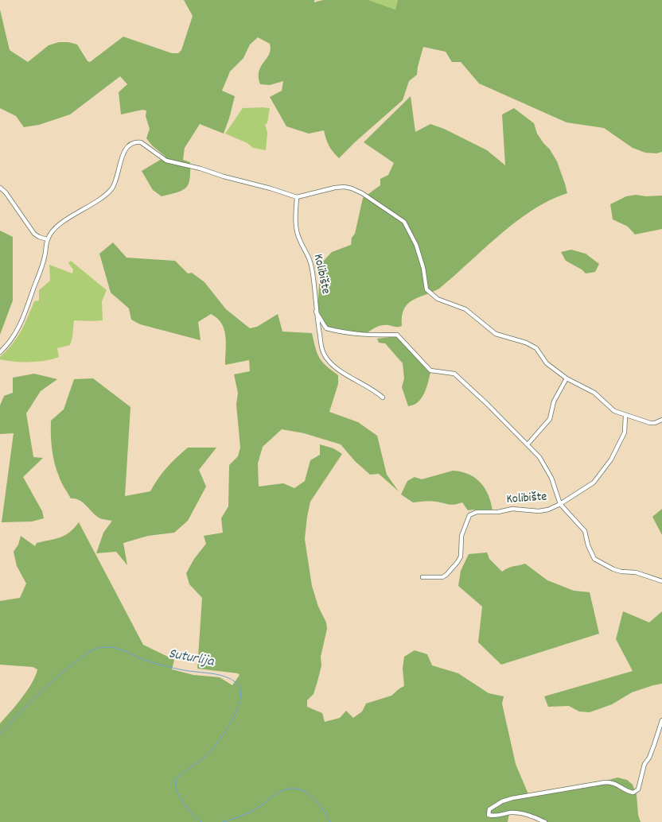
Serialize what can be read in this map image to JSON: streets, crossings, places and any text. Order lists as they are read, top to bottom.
{
  "streets": {
    "street": ["Kolibište"]
  },
  "water": ["Suturlija"]
}
